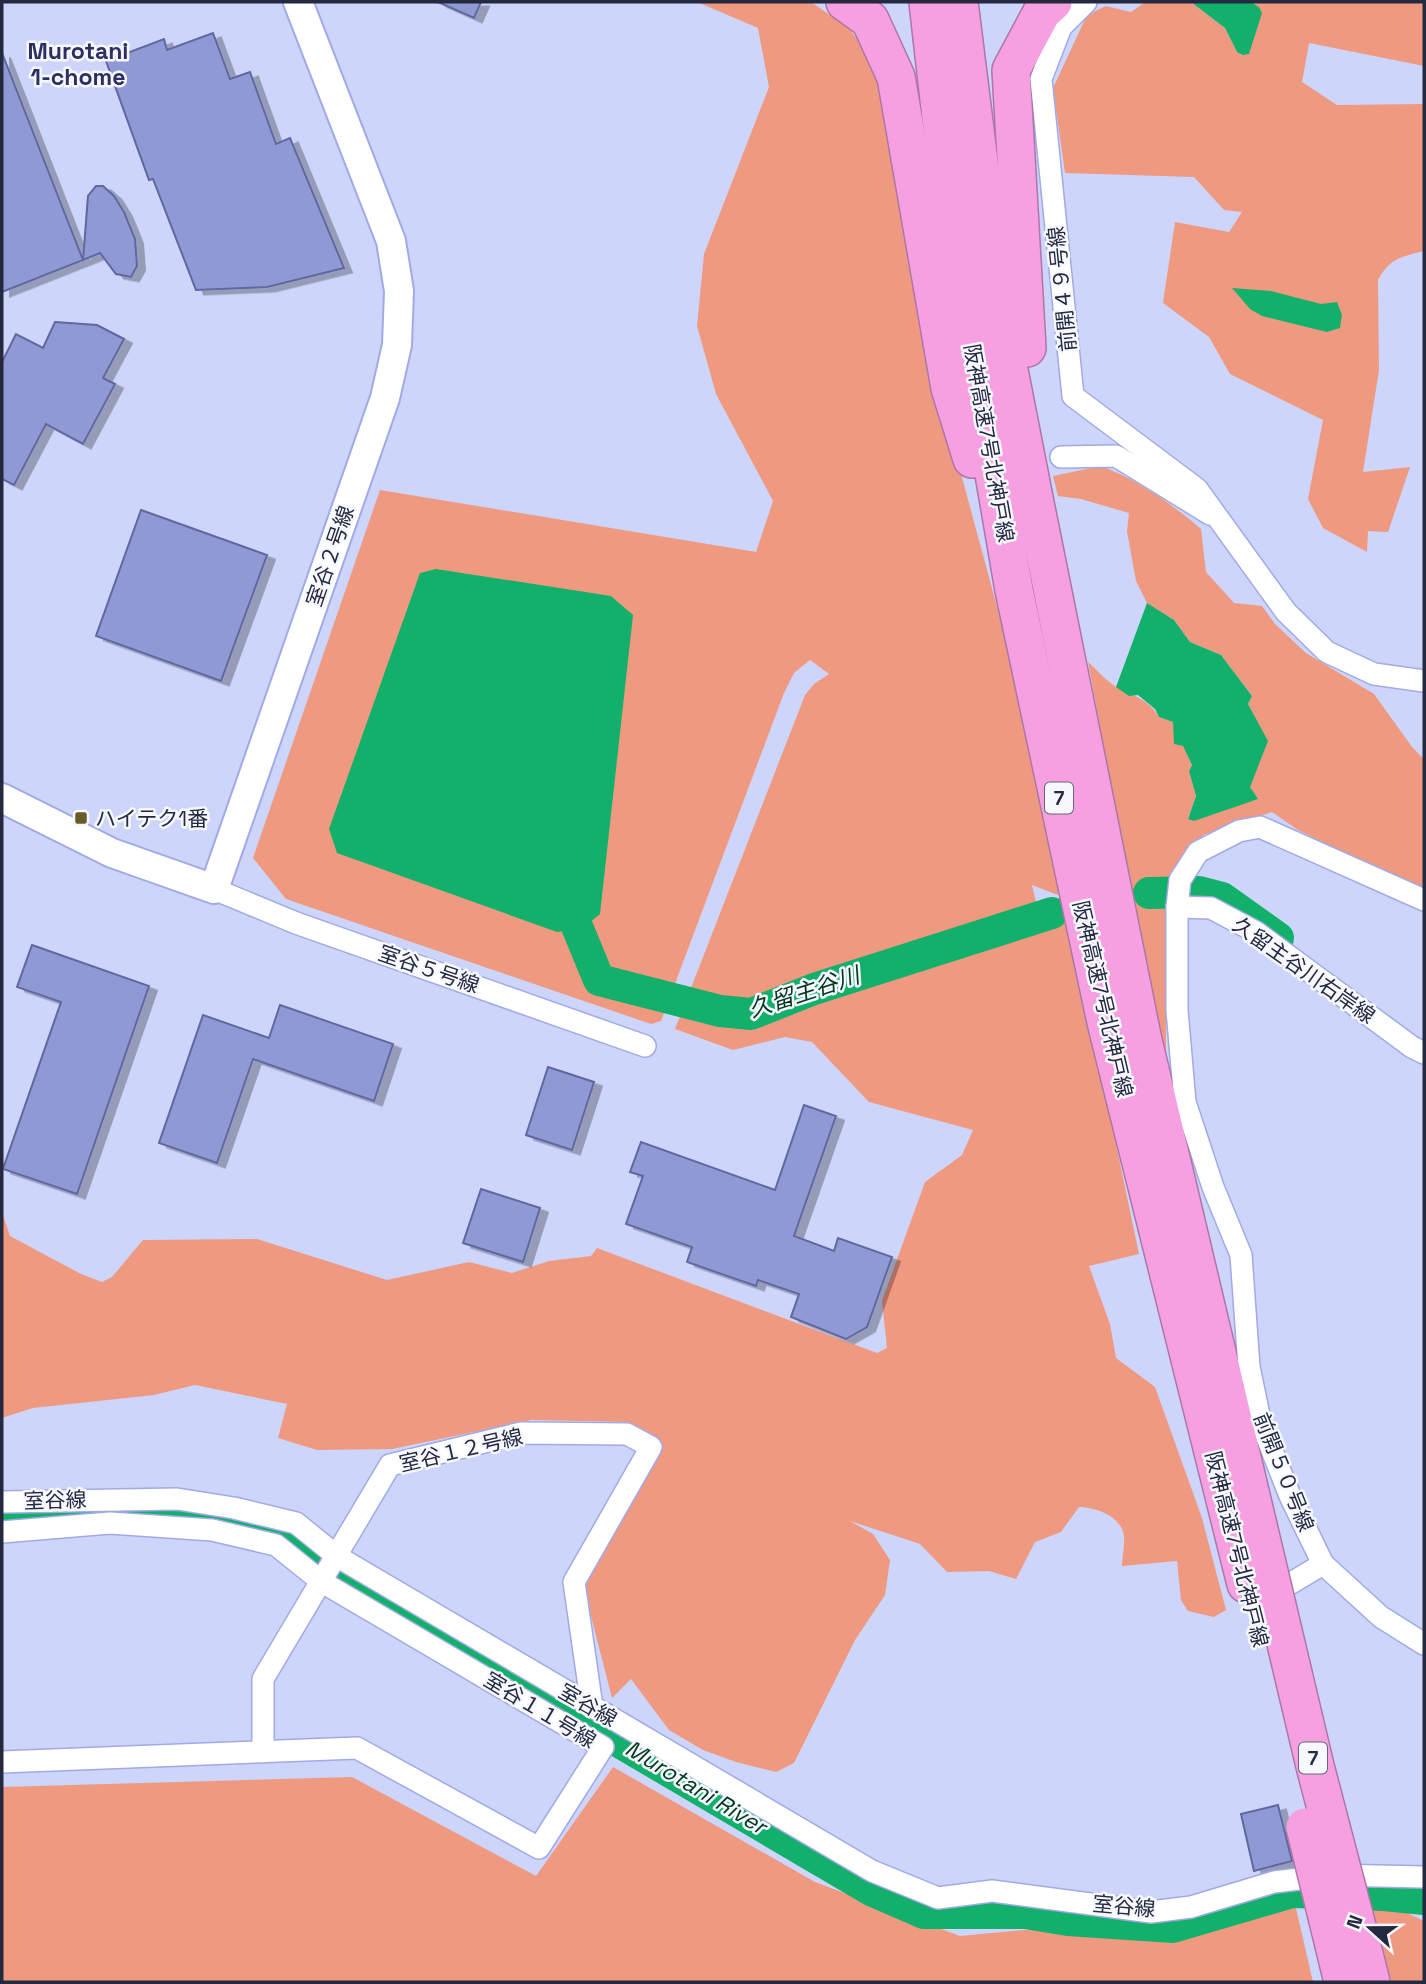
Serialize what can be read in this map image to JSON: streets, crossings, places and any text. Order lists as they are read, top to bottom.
{
  "streets": {
    "highway": ["阪神高速7号北神戸線", "7"],
    "street": [
      "前開４９号線",
      "室谷２号線",
      "室谷５号線",
      "久留主谷川右岸線",
      "室谷１２号線",
      "前開５０号線",
      "室谷線",
      "室谷１１号線"
    ]
  },
  "crossings": [
    ["室谷２号線", "室谷５号線"],
    ["久留主谷川右岸線", "前開５０号線"],
    ["室谷１２号線", "室谷線"],
    ["室谷１２号線", "室谷１１号線"]
  ],
  "districts": ["Murotani 1-chome"],
  "water": ["久留主谷川", "Murotani River"],
  "places": {
    "transit": ["ハイテク1番"]
  },
  "north": "left"
}
